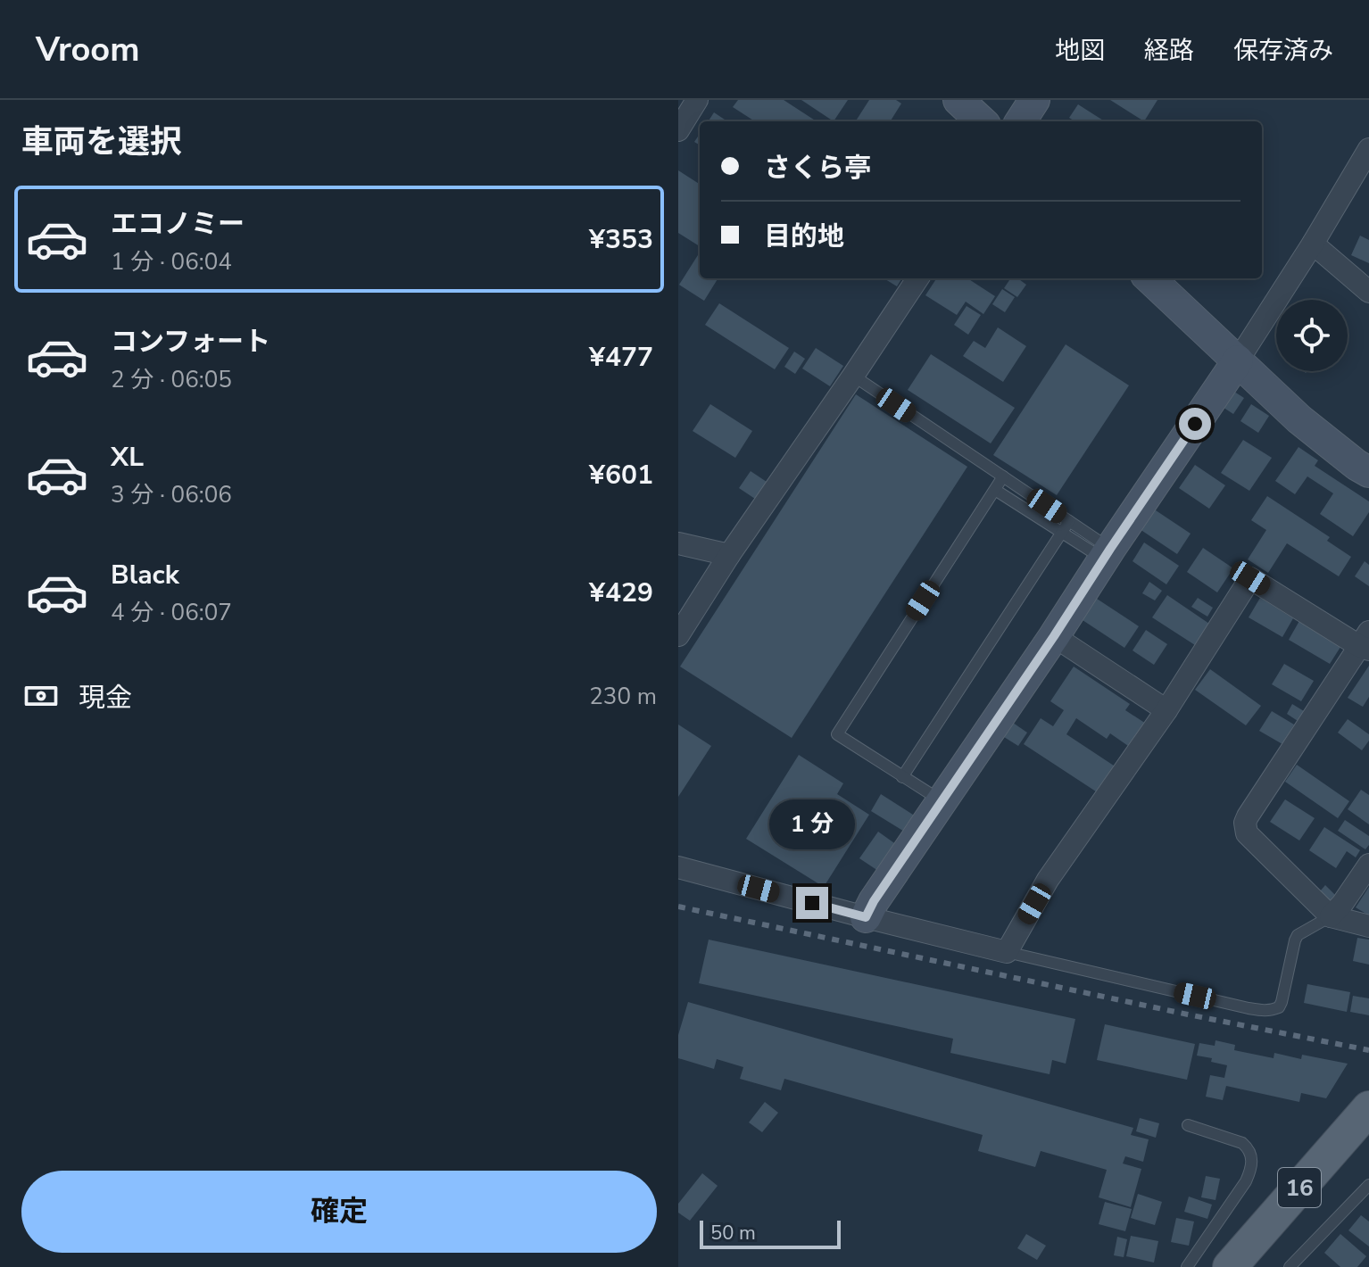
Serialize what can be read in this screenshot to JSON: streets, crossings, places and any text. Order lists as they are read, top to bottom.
{
  "streets": {
    "main road": ["16"]
  },
  "scale_bar": "50 m",
  "page": {
    "header": "Vroom",
    "nav": ["地図", "経路", "保存済み"],
    "heading": "車両を選択",
    "banner": ["さくら亭", "目的地"],
    "list": [
      {
        "name": "エコノミー",
        "note": "1 分 · 06:04",
        "value": "¥353"
      },
      {
        "name": "コンフォート",
        "note": "2 分 · 06:05",
        "value": "¥477"
      },
      {
        "name": "XL",
        "note": "3 分 · 06:06",
        "value": "¥601"
      },
      {
        "name": "Black",
        "note": "4 分 · 06:07",
        "value": "¥429"
      }
    ],
    "pay": ["現金", "230 m"],
    "bubble": "1 分",
    "buttons": "確定",
    "scale": "50 m"
  }
}
